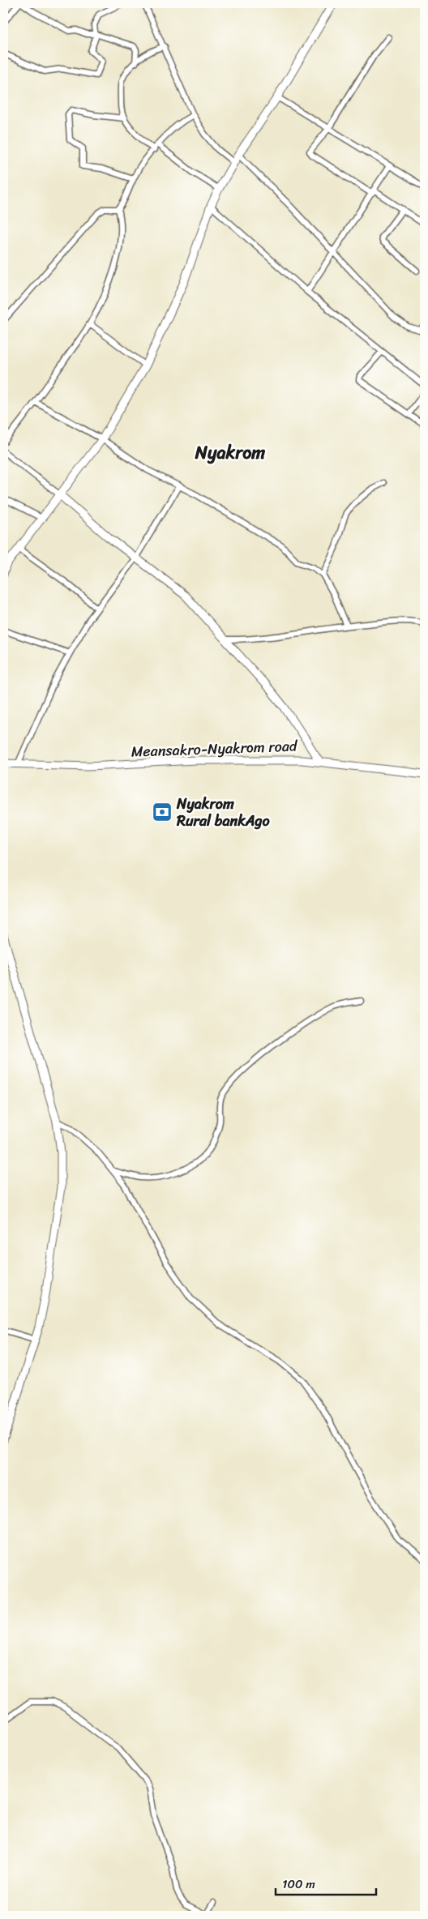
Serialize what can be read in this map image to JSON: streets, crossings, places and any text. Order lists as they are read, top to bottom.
{
  "streets": {
    "street": ["Meansakro-Nyakrom road"]
  },
  "districts": ["Nyakrom"],
  "places": {
    "bank": ["Nyakrom Rural bankAgo"]
  },
  "scale_bar": "100 m"
}
